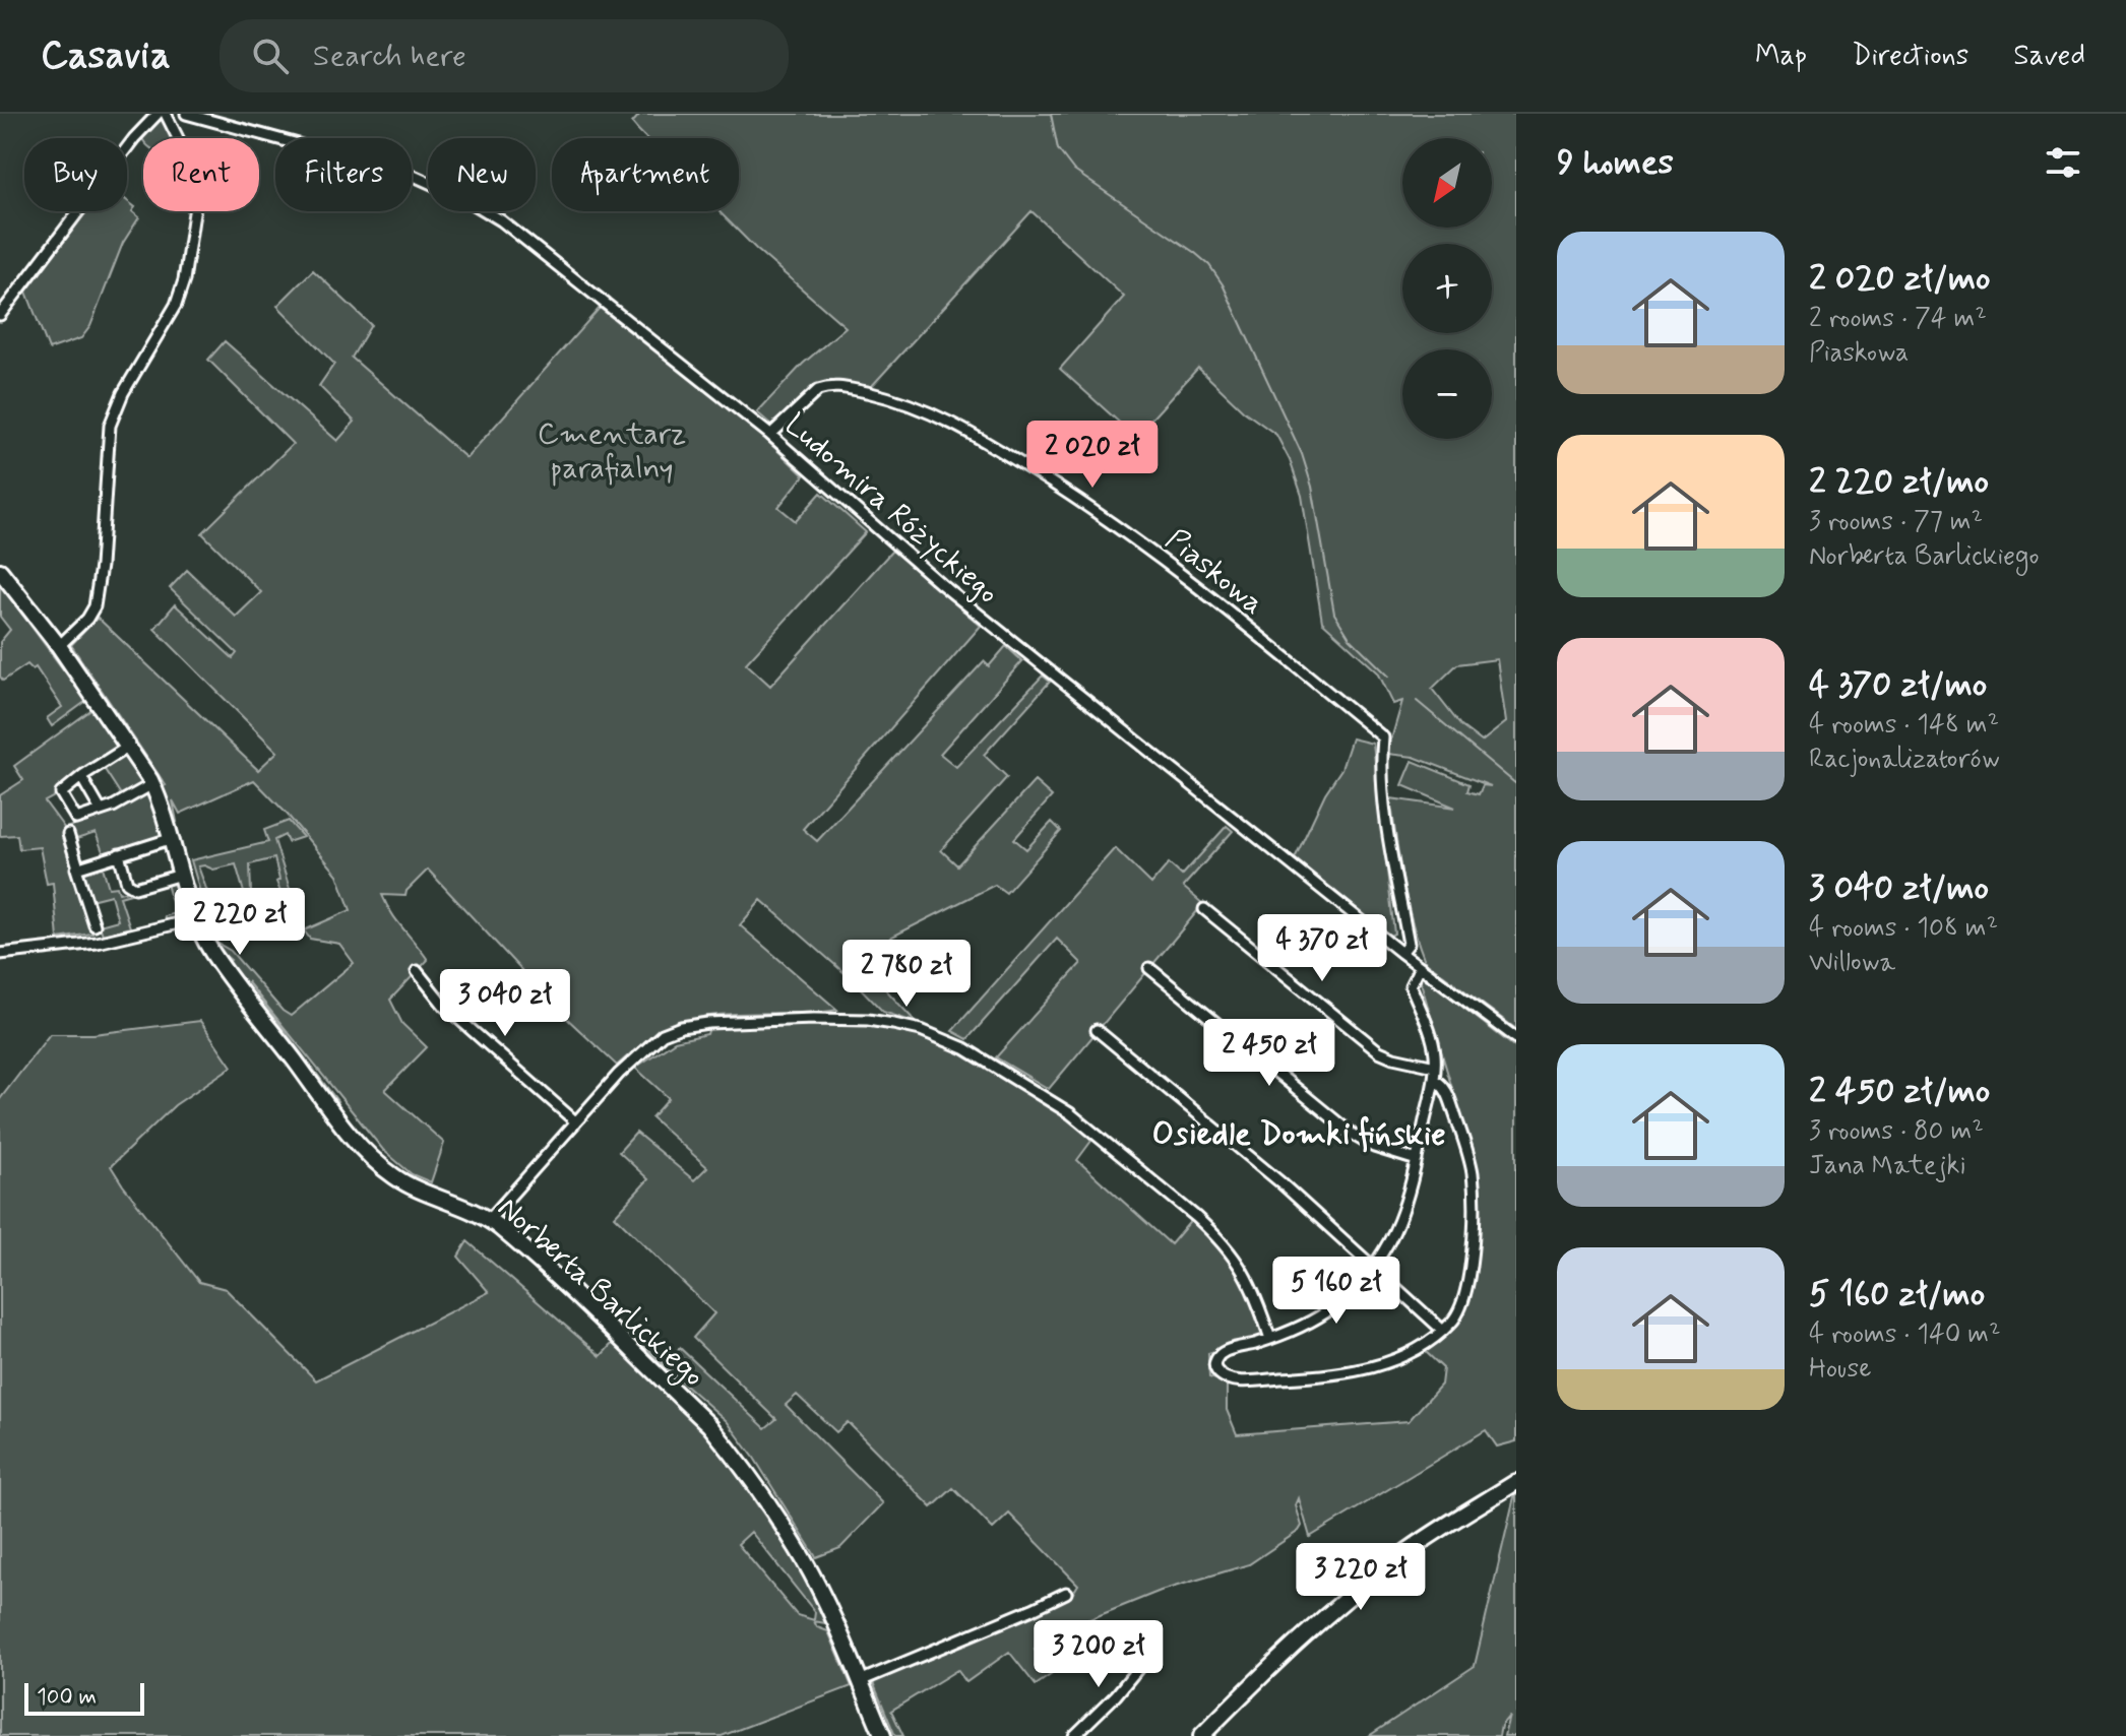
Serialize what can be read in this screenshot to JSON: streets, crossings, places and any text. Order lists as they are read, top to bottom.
{
  "streets": {
    "street": ["Ludomira Różyckiego", "Piaskowa", "Norberta Barlickiego"]
  },
  "crossings": [
    ["Ludomira Różyckiego", "Piaskowa"]
  ],
  "districts": ["Osiedle Domki fińskie"],
  "parks": ["Cmentarz parafialny"],
  "scale_bar": "100 m",
  "north": "bottom left",
  "page": {
    "header": "Casavia",
    "search": "Search here",
    "nav": ["Map", "Directions", "Saved"],
    "heading": "9 homes",
    "map_buttons": ["+", "−"],
    "chip": [
      "Buy",
      "Rent",
      "Filters",
      "New",
      "Apartment"
    ],
    "list": [
      {
        "name": "2 020 zł/mo",
        "note": "2 rooms · 74 m² · Piaskowa"
      },
      {
        "name": "2 220 zł/mo",
        "note": "3 rooms · 77 m² · Norberta Barlickiego"
      },
      {
        "name": "4 370 zł/mo",
        "note": "4 rooms · 148 m² · Racjonalizatorów"
      },
      {
        "name": "3 040 zł/mo",
        "note": "4 rooms · 108 m² · Willowa"
      },
      {
        "name": "2 450 zł/mo",
        "note": "3 rooms · 80 m² · Jana Matejki"
      },
      {
        "name": "5 160 zł/mo",
        "note": "4 rooms · 140 m² · House"
      }
    ],
    "price": [
      "2 020 zł",
      "2 220 zł",
      "4 370 zł",
      "2 780 zł",
      "3 040 zł",
      "2 450 zł",
      "5 160 zł",
      "3 220 zł",
      "3 200 zł"
    ],
    "scale": "100 m"
  }
}
